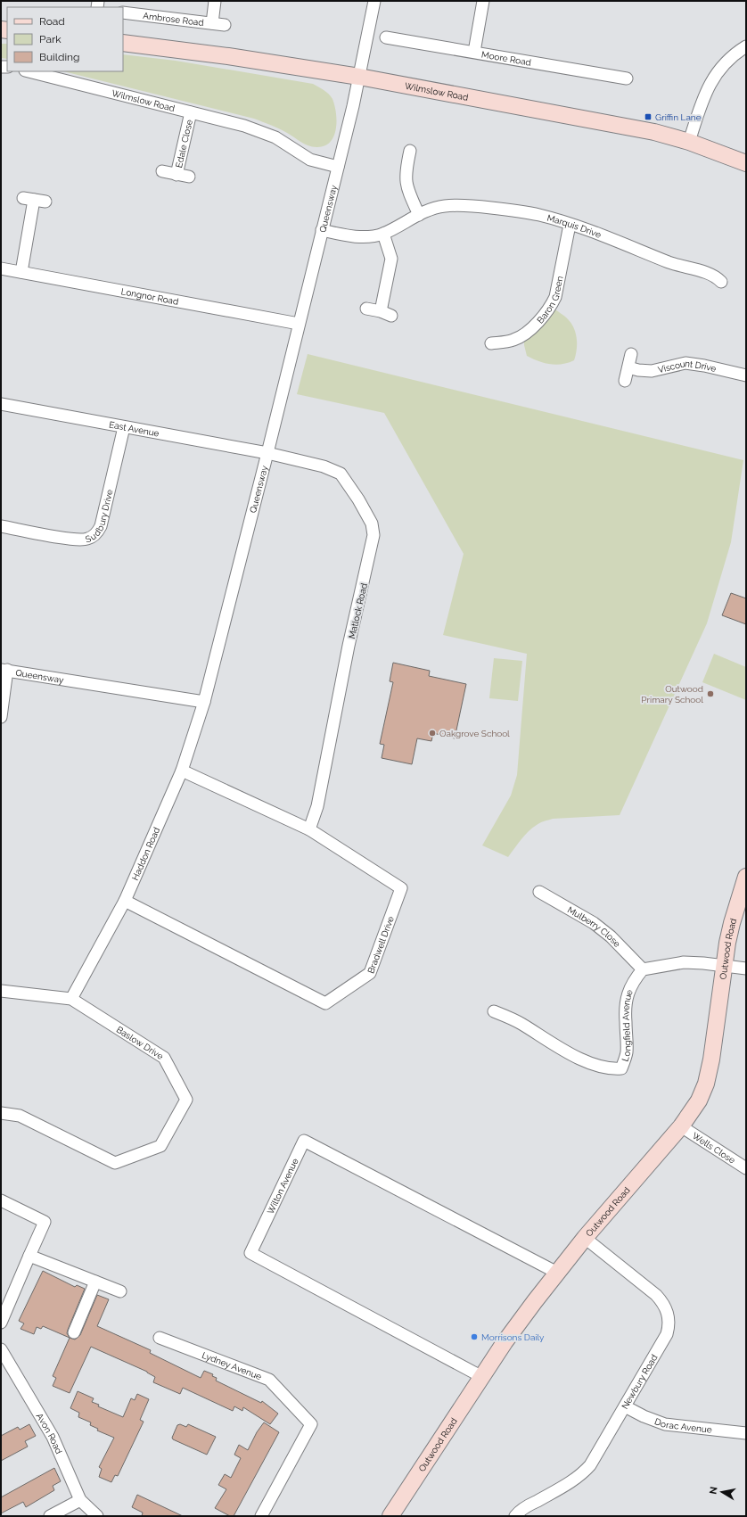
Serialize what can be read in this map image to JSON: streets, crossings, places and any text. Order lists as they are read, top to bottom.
{
  "streets": {
    "street": [
      "Ambrose Road",
      "Moore Road",
      "Wilmslow Road",
      "Edale Close",
      "Queensway",
      "Marquis Drive",
      "Longnor Road",
      "Baron Green",
      "Viscount Drive",
      "East Avenue",
      "Sudbury Drive",
      "Matlock Road",
      "Haddon Road",
      "Mulberry Close",
      "Bradwell Drive",
      "Outwood Road",
      "Longfield Avenue",
      "Baslow Drive",
      "Wells Close",
      "Wilton Avenue",
      "Lydney Avenue",
      "Newbury Road",
      "Dorac Avenue",
      "Avon Road"
    ]
  },
  "crossings": [
    ["Wilmslow Road", "Edale Close"],
    ["Wilmslow Road", "Queensway"],
    ["Queensway", "Marquis Drive"],
    ["Queensway", "Longnor Road"],
    ["Queensway", "East Avenue"],
    ["Queensway", "Matlock Road"],
    ["Queensway", "Haddon Road"],
    ["Marquis Drive", "Baron Green"],
    ["East Avenue", "Sudbury Drive"],
    ["East Avenue", "Matlock Road"],
    ["Matlock Road", "Bradwell Drive"],
    ["Haddon Road", "Bradwell Drive"],
    ["Haddon Road", "Baslow Drive"],
    ["Mulberry Close", "Longfield Avenue"],
    ["Outwood Road", "Wells Close"],
    ["Outwood Road", "Wilton Avenue"],
    ["Outwood Road", "Newbury Road"],
    ["Newbury Road", "Dorac Avenue"]
  ],
  "places": {
    "transit": ["Griffin Lane"],
    "other": ["Outwood Primary School", "Oakgrove School", "Morrisons Daily"]
  },
  "legend": ["Road", "Park", "Building"],
  "north": "left"
}
